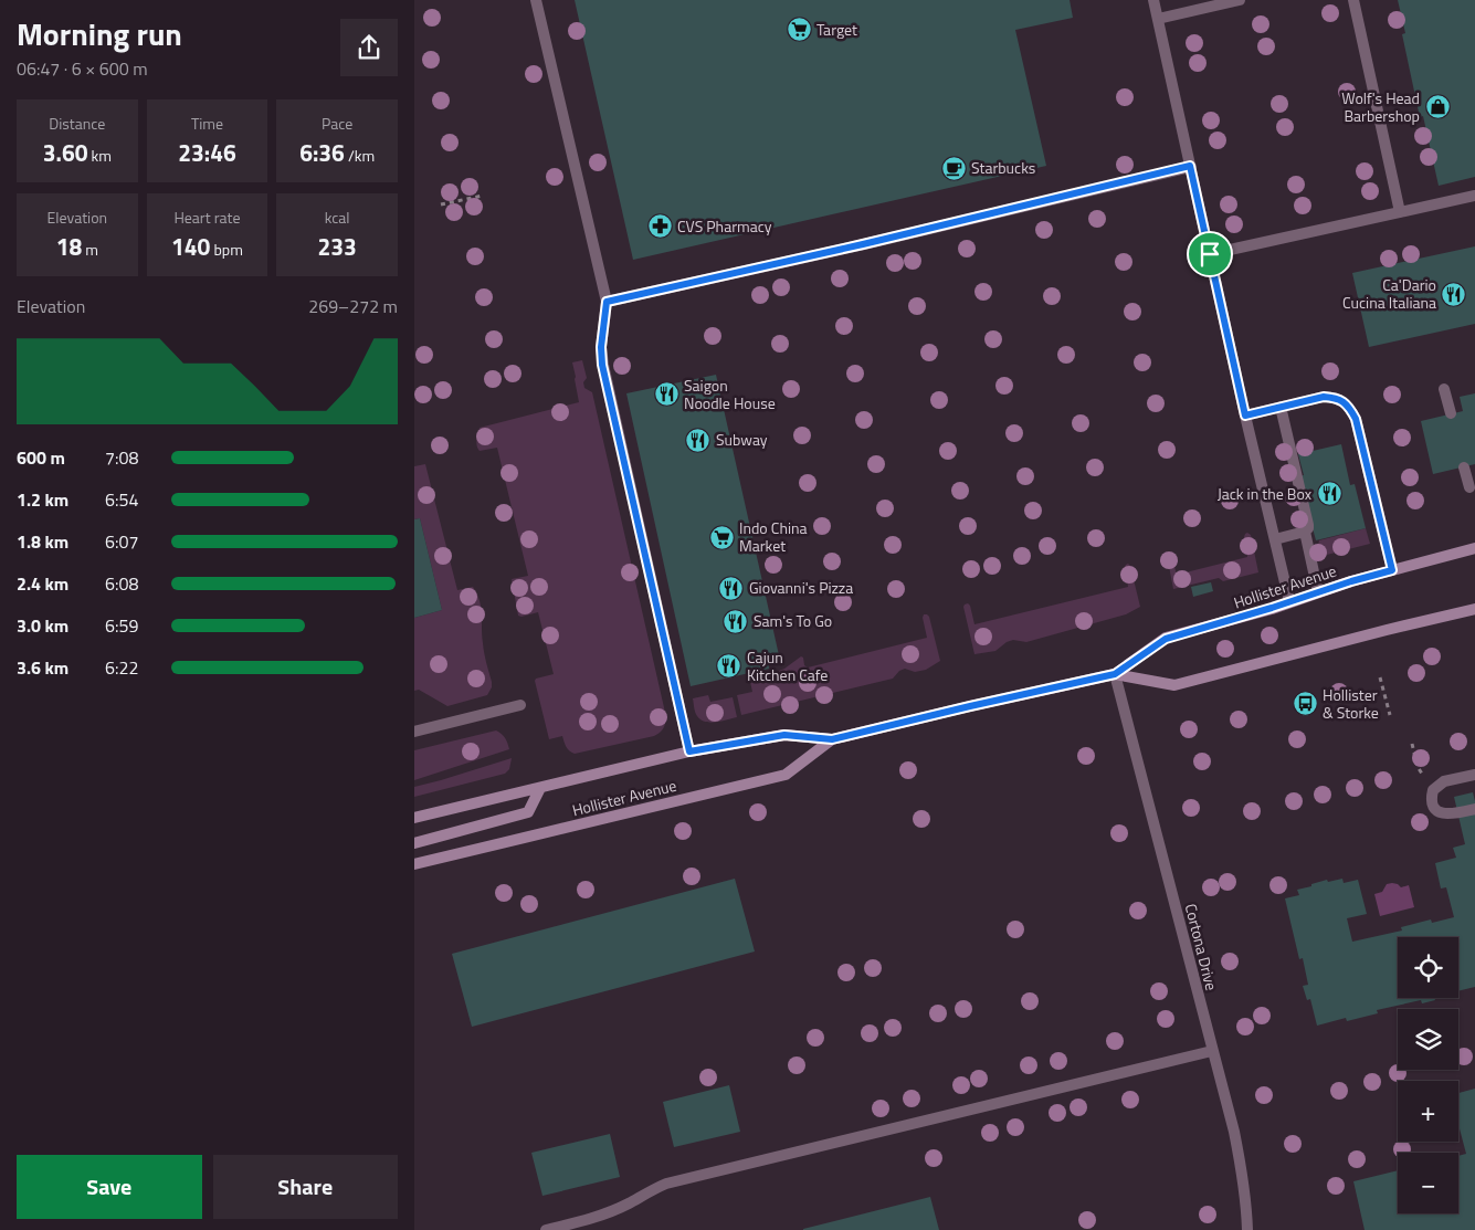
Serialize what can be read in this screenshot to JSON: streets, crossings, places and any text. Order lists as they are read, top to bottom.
{
  "streets": {
    "main road": ["Hollister Avenue"],
    "street": ["Cortona Drive"]
  },
  "crossings": [
    ["Hollister Avenue", "Cortona Drive"]
  ],
  "places": {
    "supermarket": ["Target", "Indo China Market"],
    "shop": ["Wolf's Head Barbershop"],
    "cafe": ["Starbucks"],
    "pharmacy": ["CVS Pharmacy"],
    "restaurant": [
      "Ca'Dario Cucina Italiana",
      "Saigon Noodle House",
      "Subway",
      "Jack in the Box",
      "Giovanni's Pizza",
      "Sam's To Go",
      "Cajun Kitchen Cafe"
    ],
    "bus stop": ["Hollister & Storke"]
  },
  "page": {
    "heading": ["Morning run", "06:47 · 6 × 600 m"],
    "stats": [
      ["Distance", "3.60 km"],
      ["Time", "23:46"],
      ["Pace", "6:36 /km"],
      ["Elevation", "18 m"],
      ["Heart rate", "140 bpm"],
      ["kcal", "233"]
    ],
    "chart": ["Elevation", "269–272 m"],
    "list": [
      {
        "name": "600 m",
        "note": "7:08"
      },
      {
        "name": "1.2 km",
        "note": "6:54"
      },
      {
        "name": "1.8 km",
        "note": "6:07"
      },
      {
        "name": "2.4 km",
        "note": "6:08"
      },
      {
        "name": "3.0 km",
        "note": "6:59"
      },
      {
        "name": "3.6 km",
        "note": "6:22"
      }
    ],
    "map_buttons": ["+", "−"],
    "buttons": ["Save", "Share"]
  }
}
